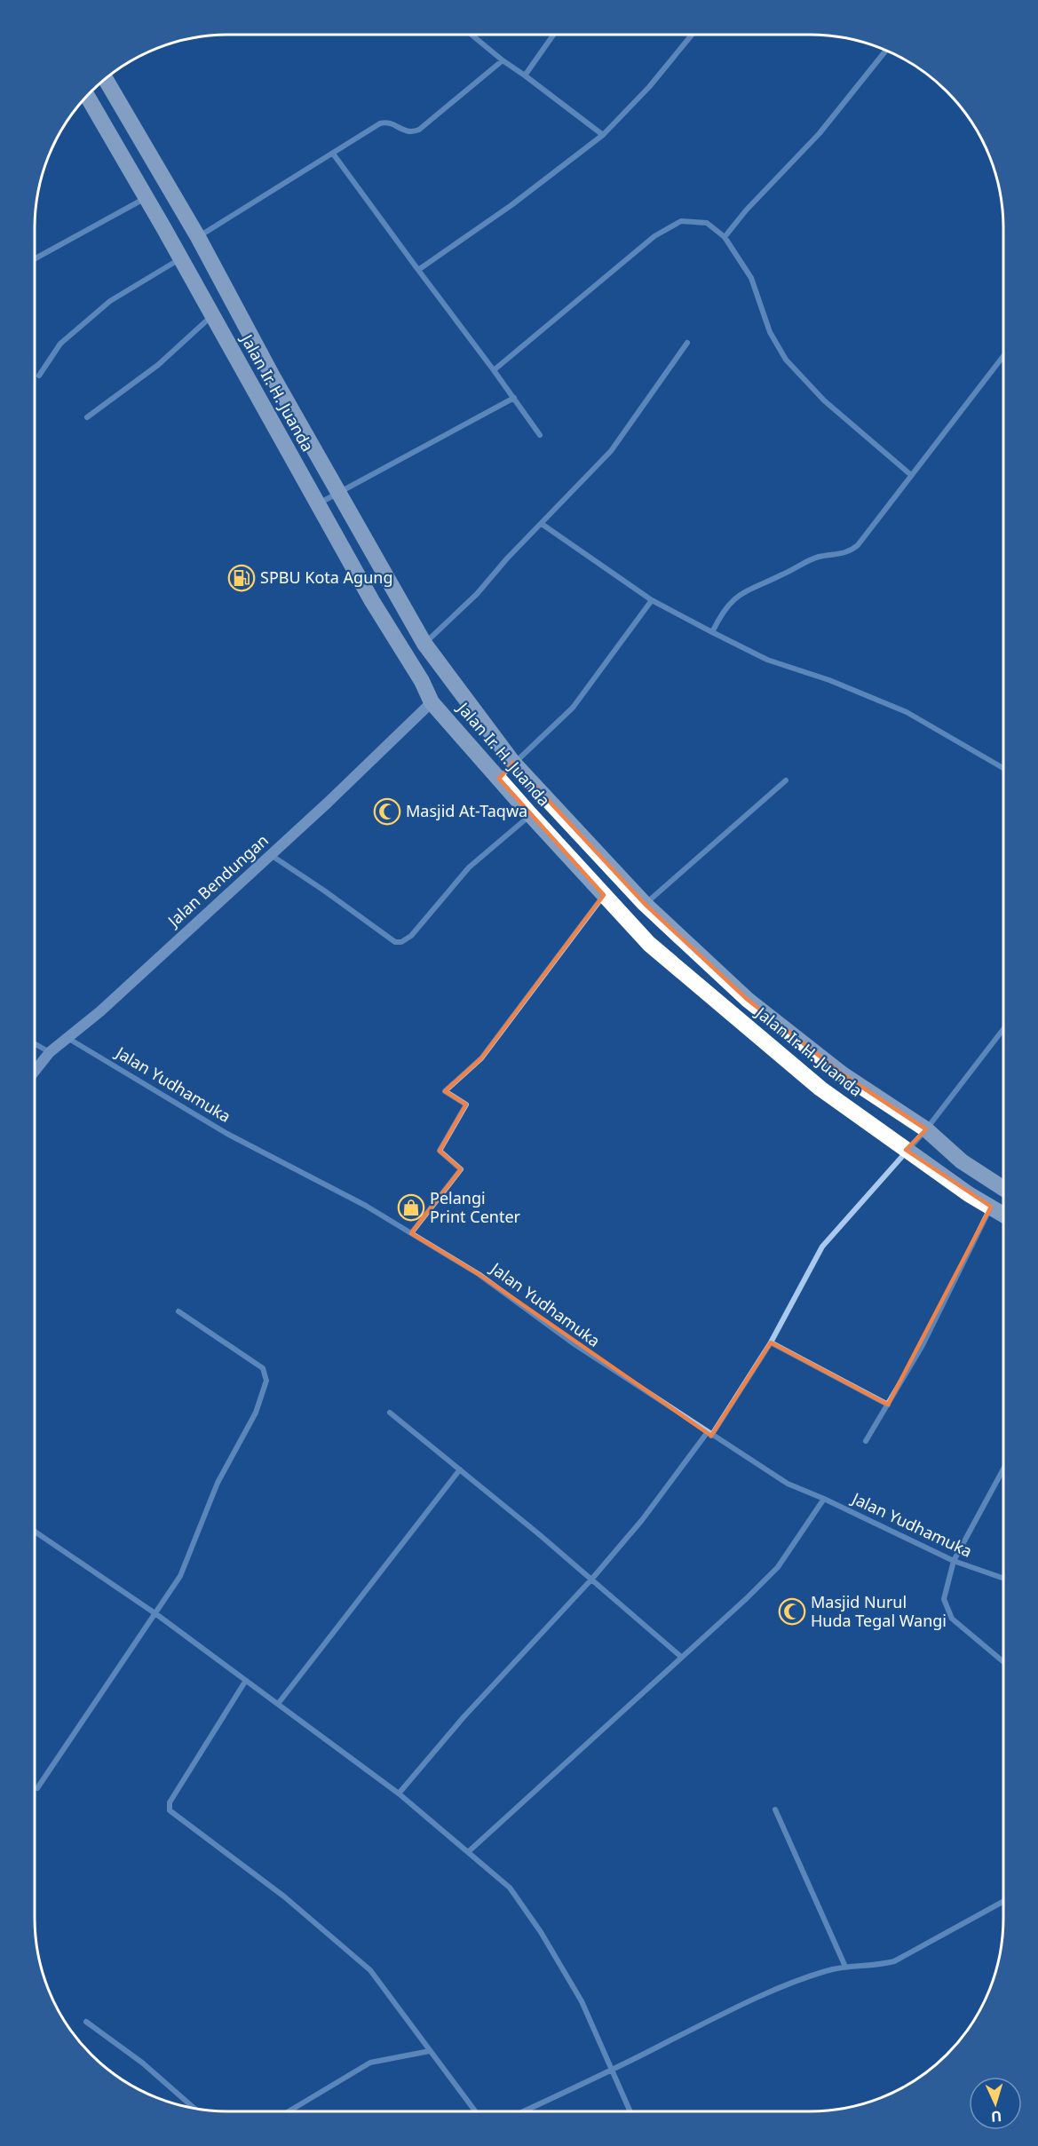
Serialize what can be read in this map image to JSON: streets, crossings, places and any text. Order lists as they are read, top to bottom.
{
  "streets": {
    "highway": ["Jalan Ir. H. Juanda"],
    "street": ["Jalan Bendungan", "Jalan Yudhamuka"]
  },
  "crossings": [
    ["Jalan Ir. H. Juanda", "Jalan Bendungan"],
    ["Jalan Bendungan", "Jalan Yudhamuka"]
  ],
  "places": {
    "fuel station": ["SPBU Kota Agung"],
    "mosque": ["Masjid At-Taqwa", "Masjid Nurul Huda Tegal Wangi"],
    "shop": ["Pelangi Print Center"]
  },
  "north": "bottom"
}
